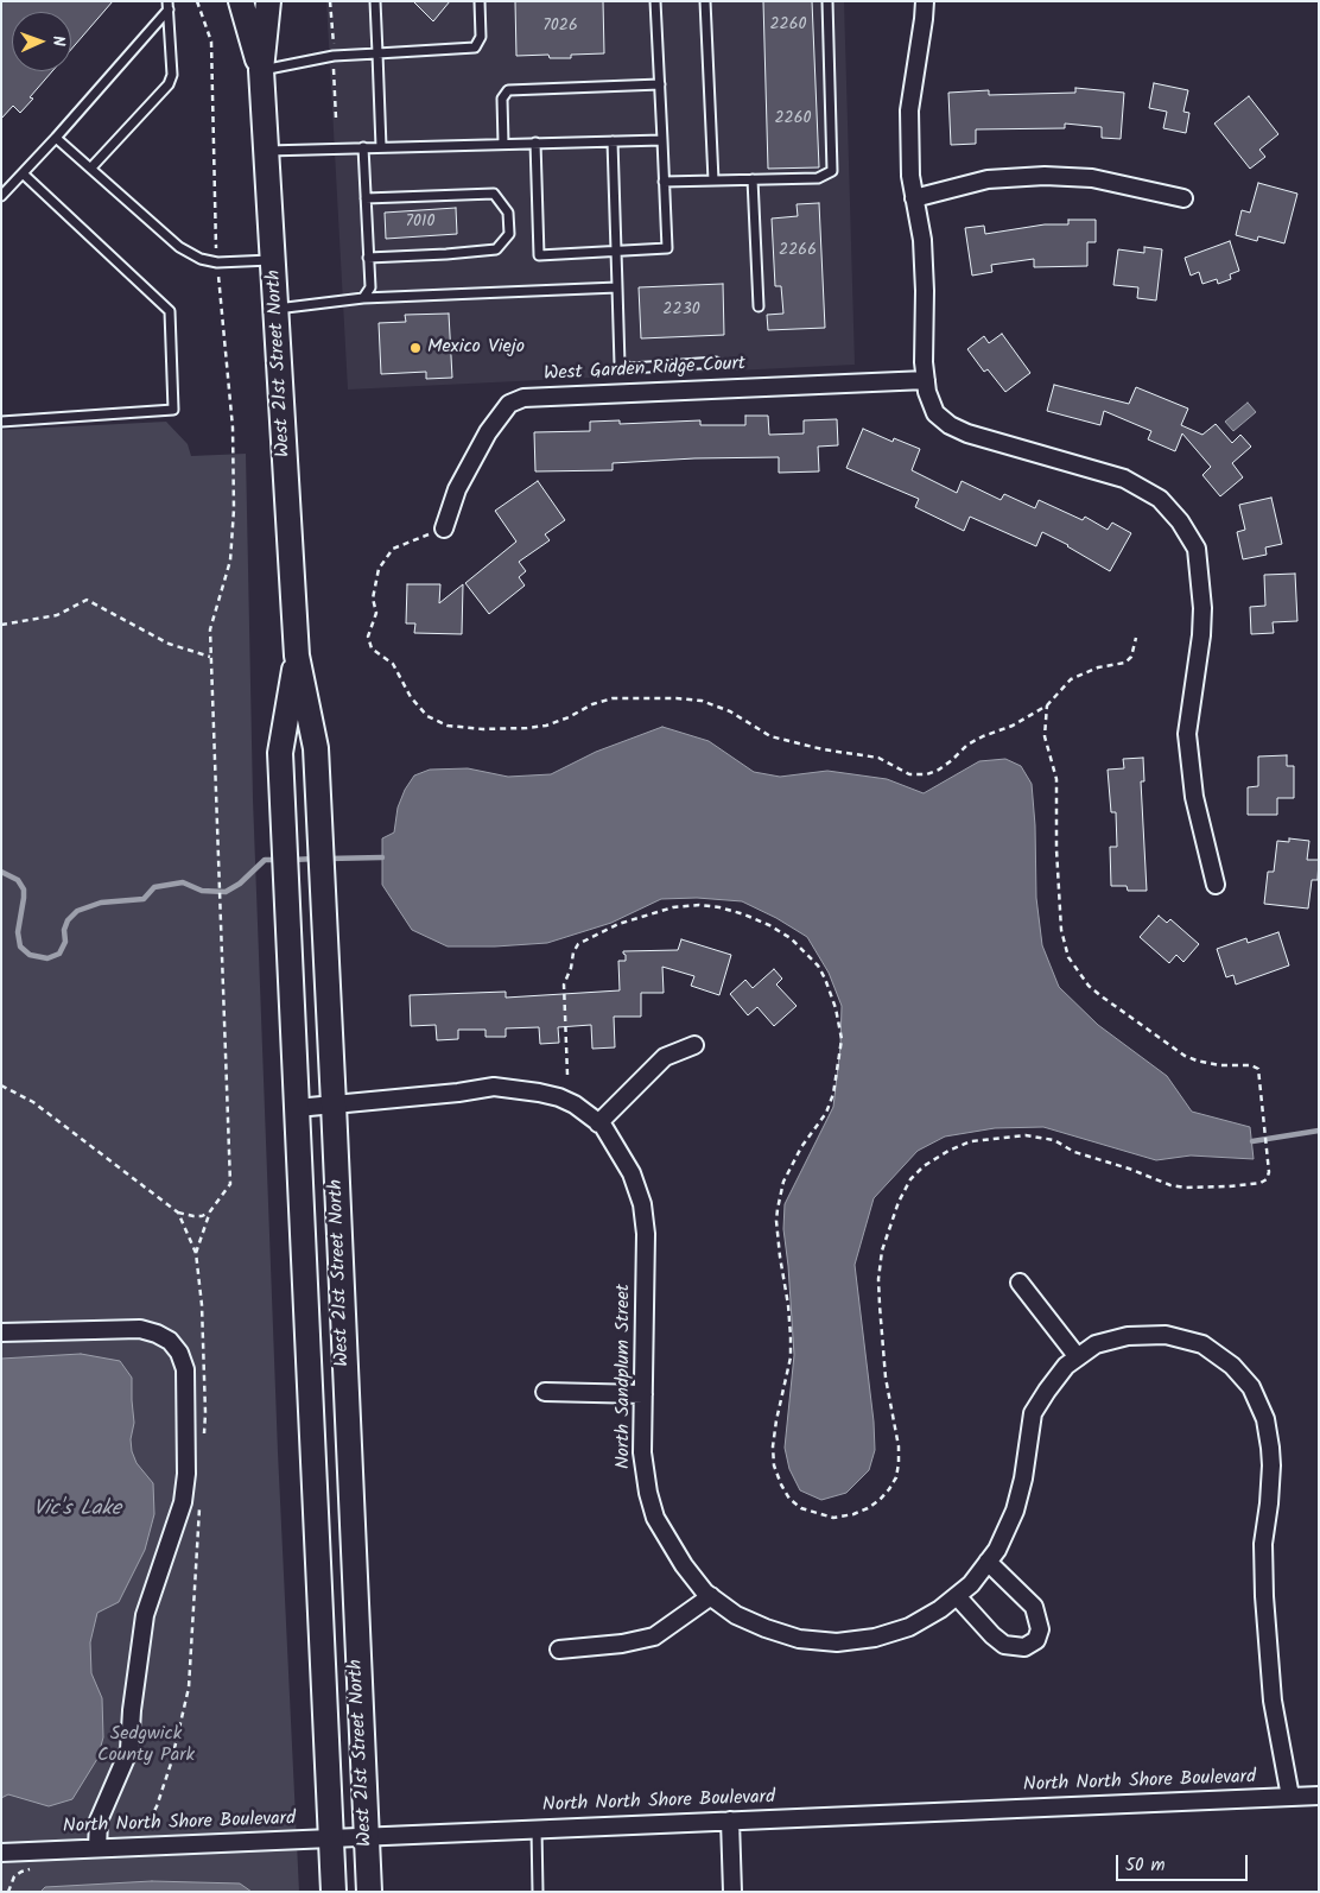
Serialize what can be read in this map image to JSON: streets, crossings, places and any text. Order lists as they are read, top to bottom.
{
  "streets": {
    "main road": ["West 21st Street North"],
    "street": ["West Garden Ridge Court", "North Sandplum Street", "North North Shore Boulevard"]
  },
  "crossings": [
    ["West 21st Street North", "North Sandplum Street"],
    ["West 21st Street North", "North North Shore Boulevard"],
    ["North Sandplum Street", "North North Shore Boulevard"]
  ],
  "water": ["Vic's Lake"],
  "parks": ["Sedgwick County Park"],
  "places": ["Mexico Viejo"],
  "house_numbers": [
    "2260",
    "7026",
    "2260",
    "7010",
    "2266",
    "2230"
  ],
  "scale_bar": "50 m",
  "north": "right"
}
